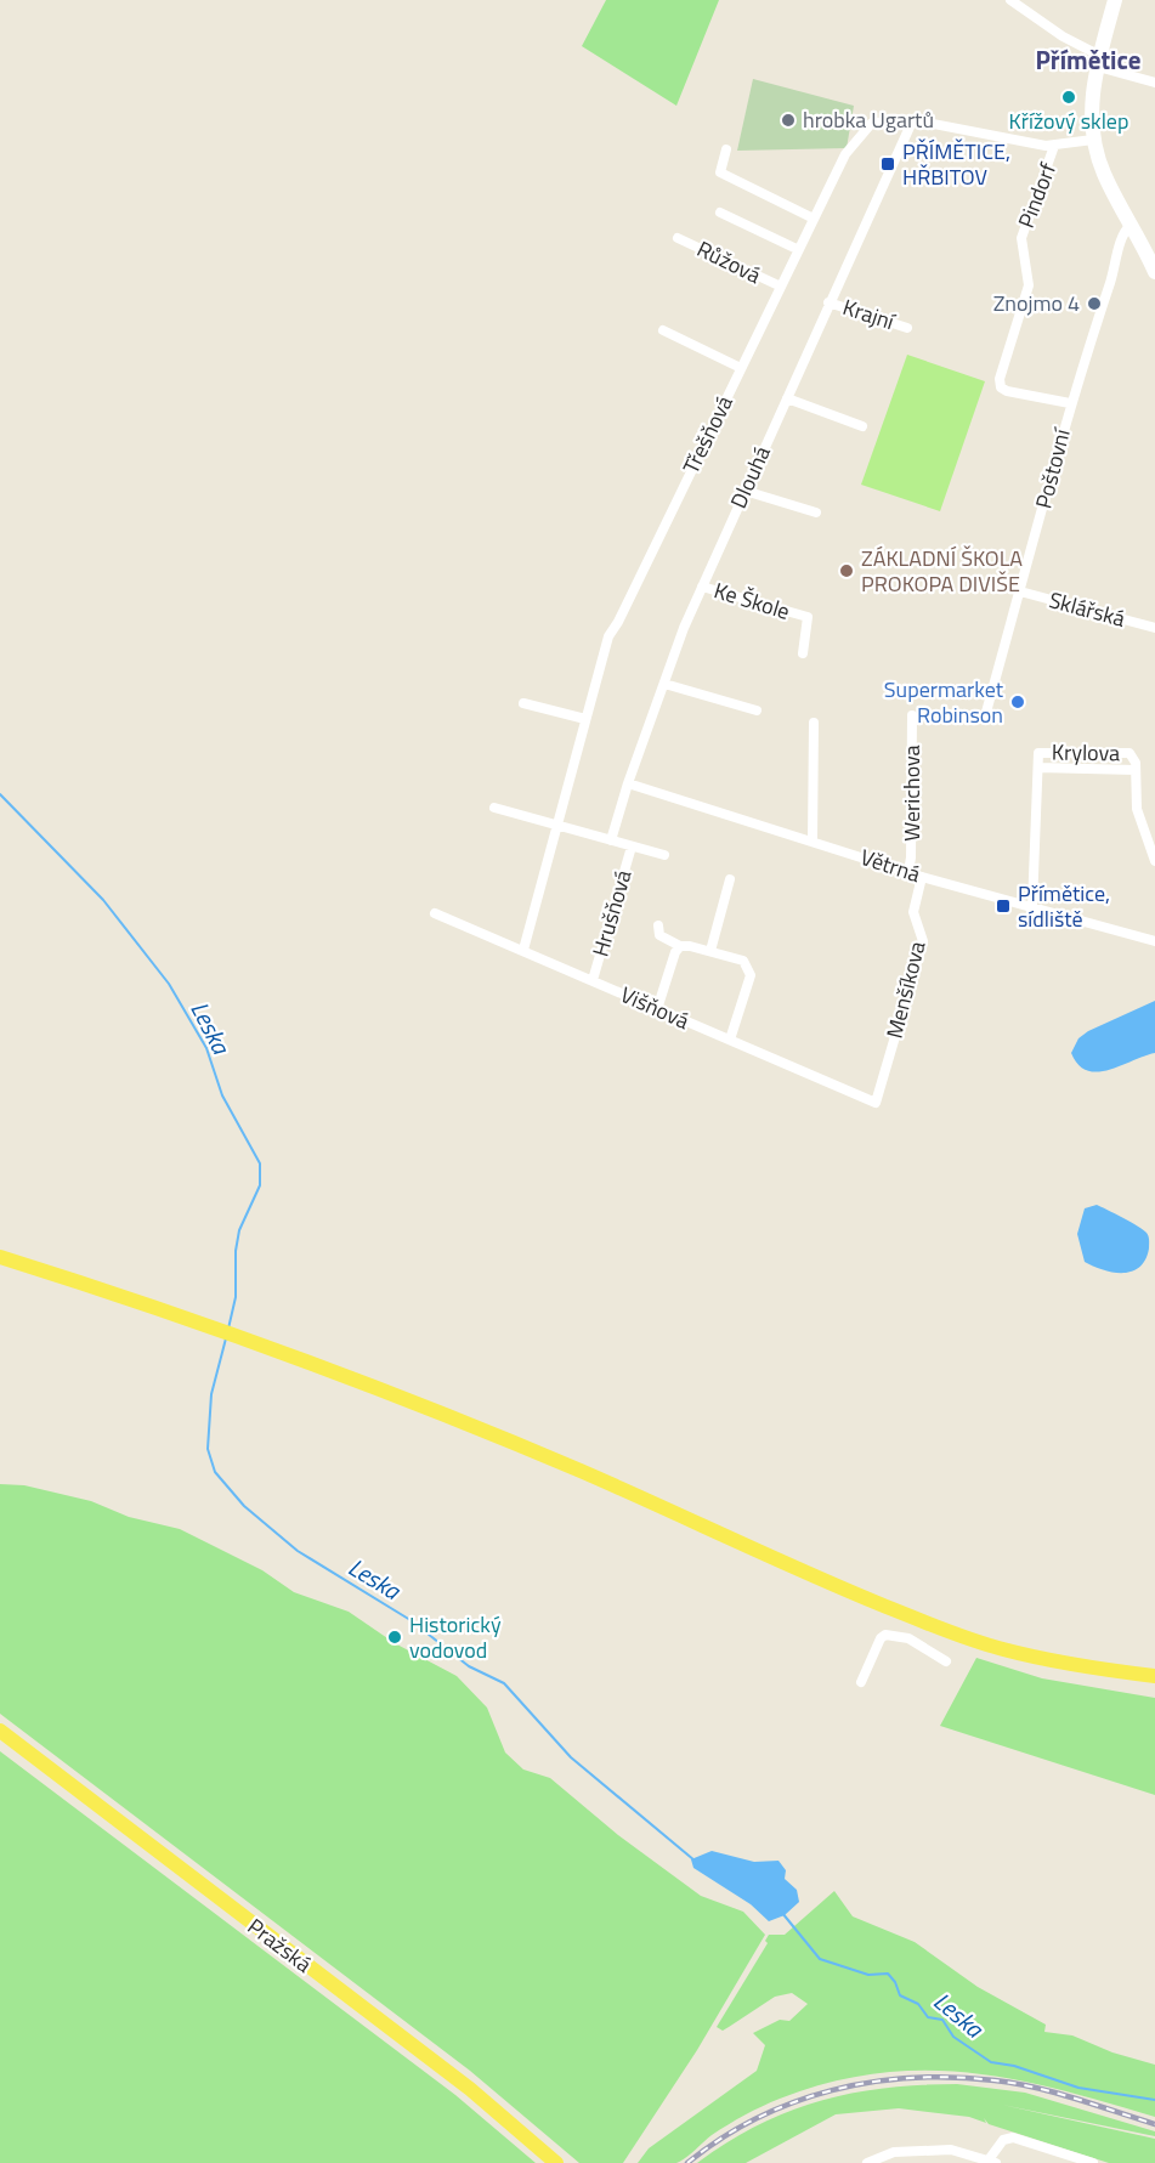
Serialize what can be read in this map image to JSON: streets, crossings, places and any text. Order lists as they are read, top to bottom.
{
  "streets": {
    "main road": ["Pražská"],
    "street": [
      "Pindorf",
      "Růžová",
      "Krajní",
      "Třešňová",
      "Poštovní",
      "Dlouhá",
      "Ke Škole",
      "Sklářská",
      "Krylova",
      "Werichova",
      "Větrná",
      "Hrušňová",
      "Menšíkova",
      "Višňová"
    ]
  },
  "crossings": [
    ["Pindorf", "Třešňová"],
    ["Pindorf", "Poštovní"],
    ["Růžová", "Třešňová"],
    ["Krajní", "Dlouhá"],
    ["Třešňová", "Dlouhá"],
    ["Třešňová", "Hrušňová"],
    ["Třešňová", "Višňová"],
    ["Poštovní", "Sklářská"],
    ["Dlouhá", "Ke Škole"],
    ["Dlouhá", "Větrná"],
    ["Dlouhá", "Hrušňová"],
    ["Krylova", "Větrná"],
    ["Werichova", "Větrná"],
    ["Větrná", "Menšíkova"],
    ["Hrušňová", "Višňová"],
    ["Menšíkova", "Višňová"]
  ],
  "districts": ["Přímětice"],
  "water": ["Leska"],
  "places": {
    "other": [
      "Křížový sklep",
      "hrobka Ugartů",
      "Znojmo 4",
      "ZÁKLADNÍ ŠKOLA PROKOPA DIVIŠE",
      "Supermarket Robinson",
      "Historický vodovod"
    ],
    "transit": ["PŘÍMĚTICE, HŘBITOV", "Přímětice, sídliště"]
  }
}
